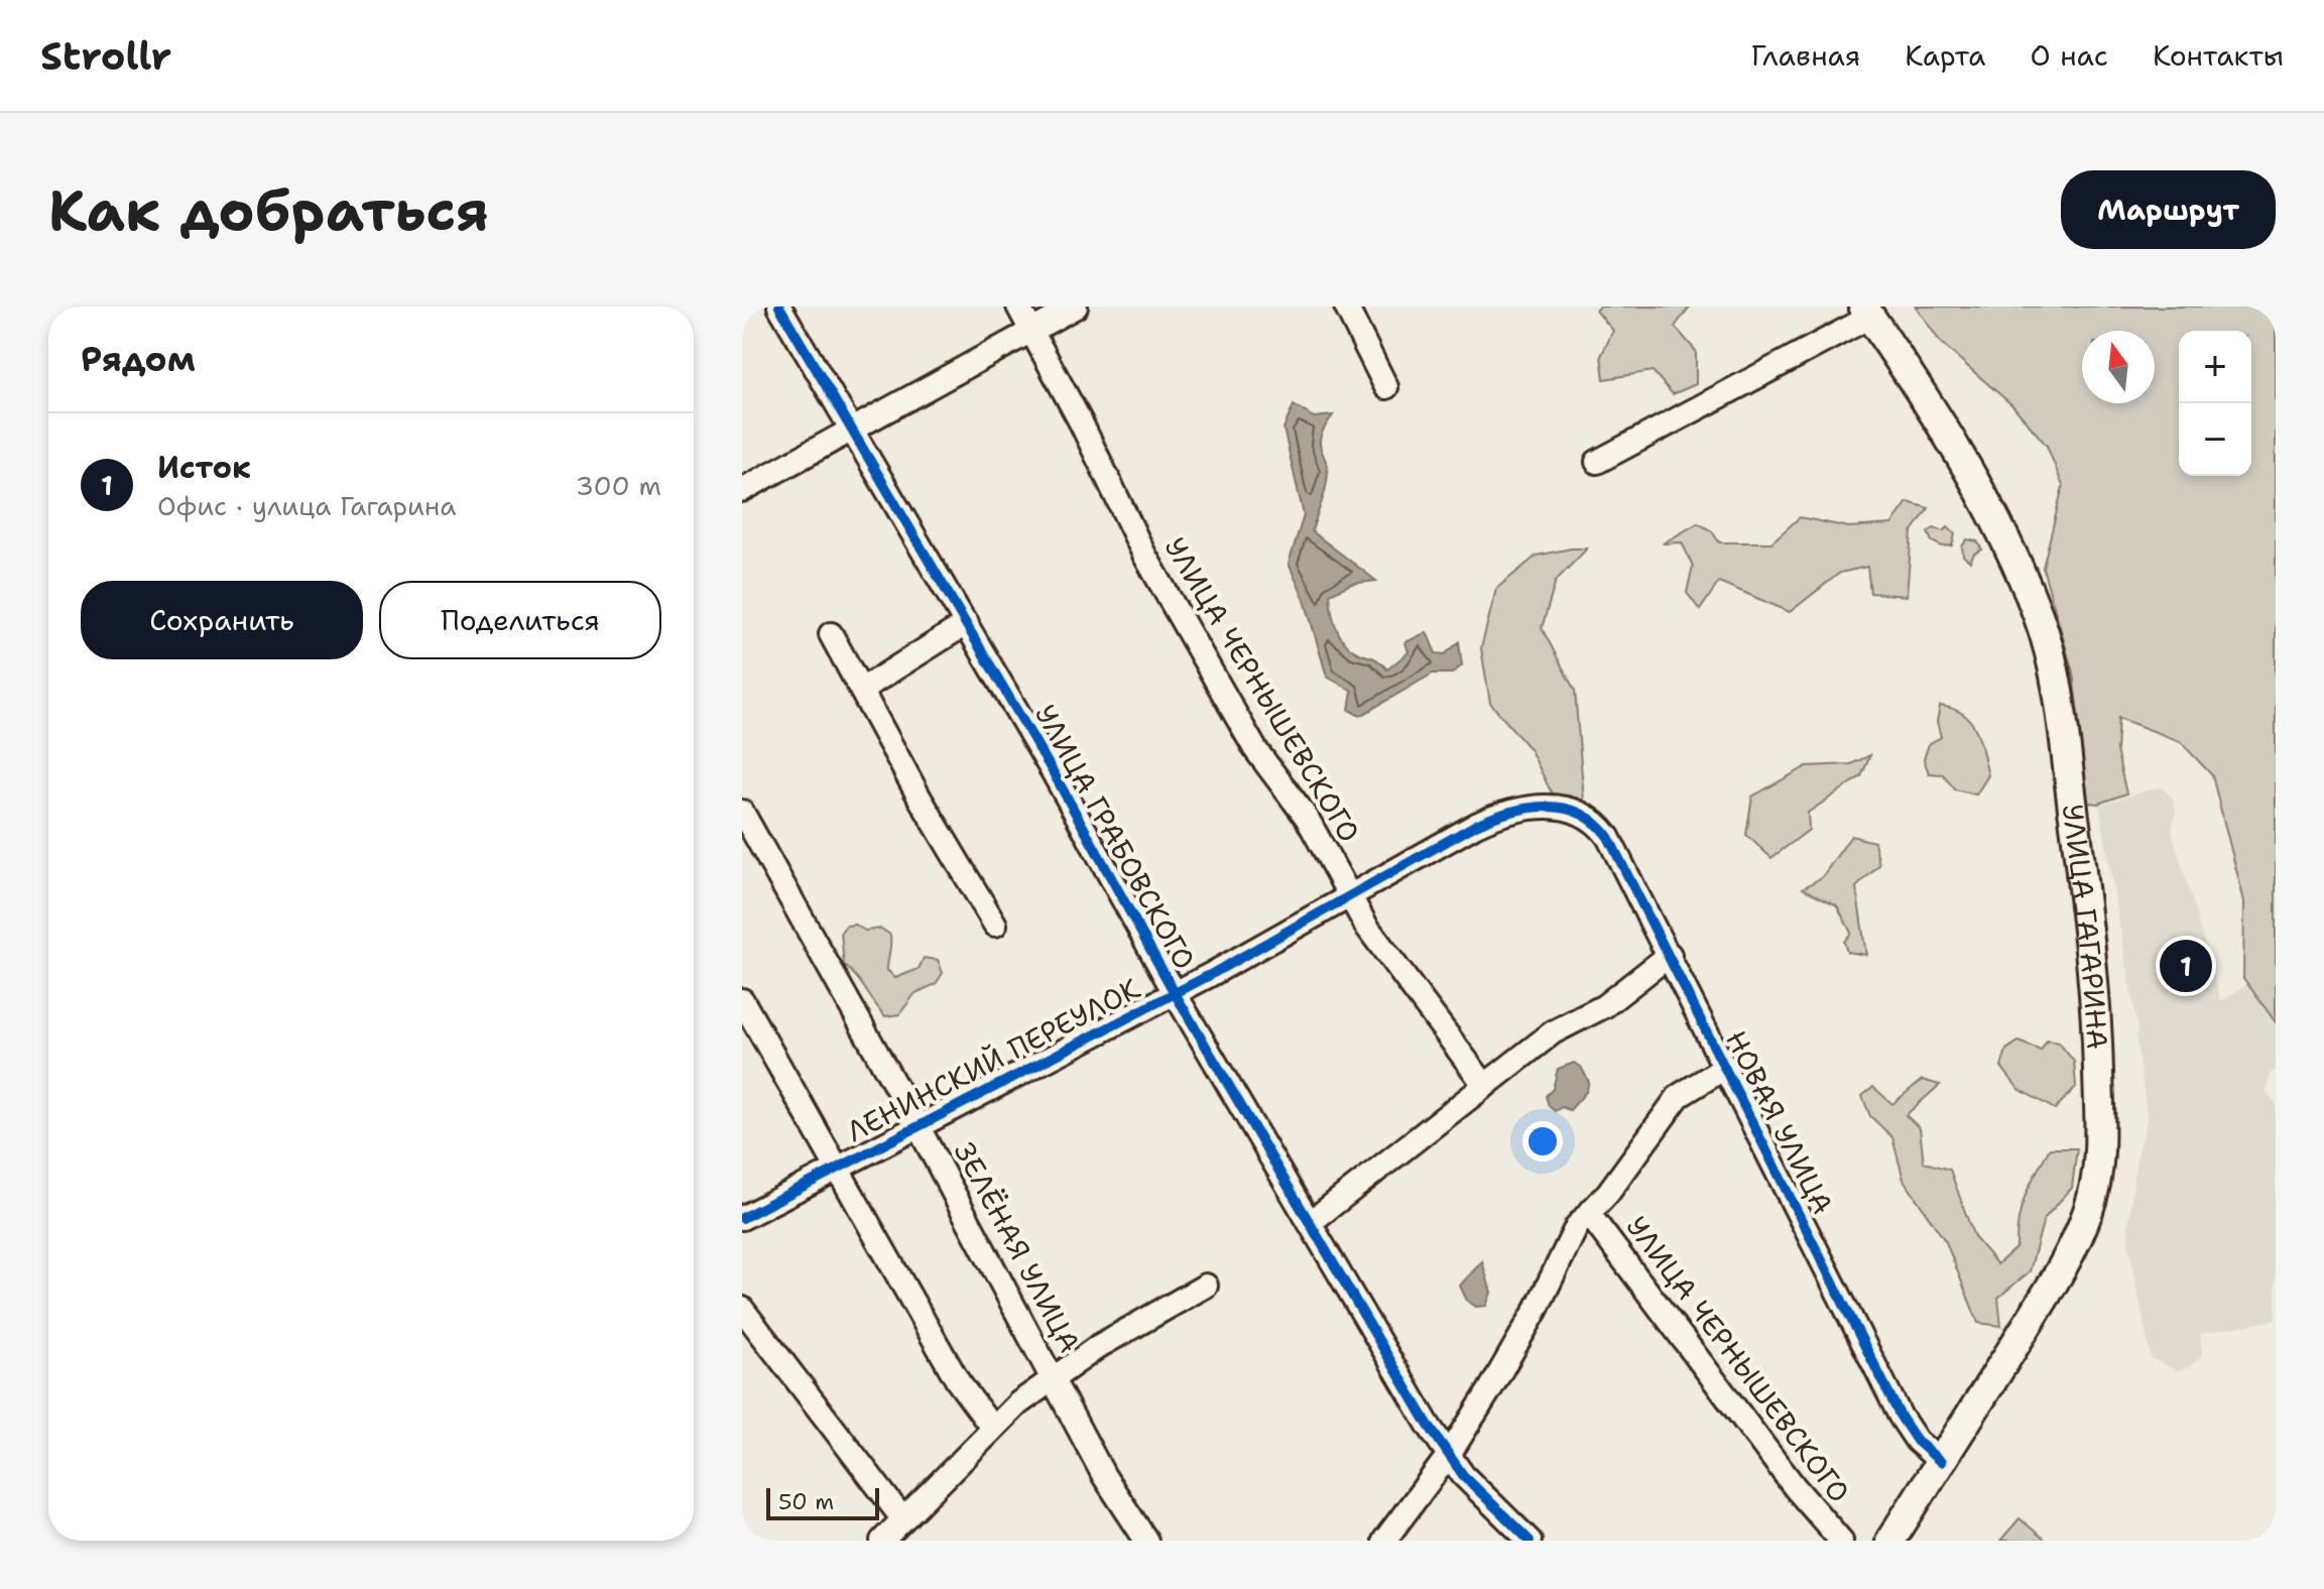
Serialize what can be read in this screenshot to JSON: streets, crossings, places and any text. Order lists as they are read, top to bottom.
{
  "streets": {
    "main road": ["УЛИЦА ГАГАРИНА"],
    "street": [
      "УЛИЦА ЧЕРНЫШЕВСКОГО",
      "УЛИЦА ГРАБОВСКОГО",
      "ЛЕНИНСКИЙ ПЕРЕУЛОК",
      "НОВАЯ УЛИЦА",
      "ЗЕЛЁНАЯ УЛИЦА"
    ]
  },
  "crossings": [
    ["УЛИЦА ЧЕРНЫШЕВСКОГО", "ЛЕНИНСКИЙ ПЕРЕУЛОК"],
    ["УЛИЦА ГРАБОВСКОГО", "ЛЕНИНСКИЙ ПЕРЕУЛОК"],
    ["УЛИЦА ГАГАРИНА", "НОВАЯ УЛИЦА"],
    ["ЛЕНИНСКИЙ ПЕРЕУЛОК", "НОВАЯ УЛИЦА"],
    ["ЛЕНИНСКИЙ ПЕРЕУЛОК", "ЗЕЛЁНАЯ УЛИЦА"]
  ],
  "scale_bar": "50 m",
  "north": "top",
  "page": {
    "header": "Strollr",
    "nav": [
      "Главная",
      "Карта",
      "О нас",
      "Контакты"
    ],
    "buttons": [
      "Маршрут",
      ["Сохранить", "Поделиться"]
    ],
    "title": "Как добраться",
    "heading": "Рядом",
    "map_buttons": ["+", "−"],
    "list": [
      {
        "mark": "1",
        "name": "Исток",
        "note": "Офис · улица Гагарина",
        "value": "300 m"
      }
    ],
    "pins": "1",
    "scale": "50 m"
  }
}
